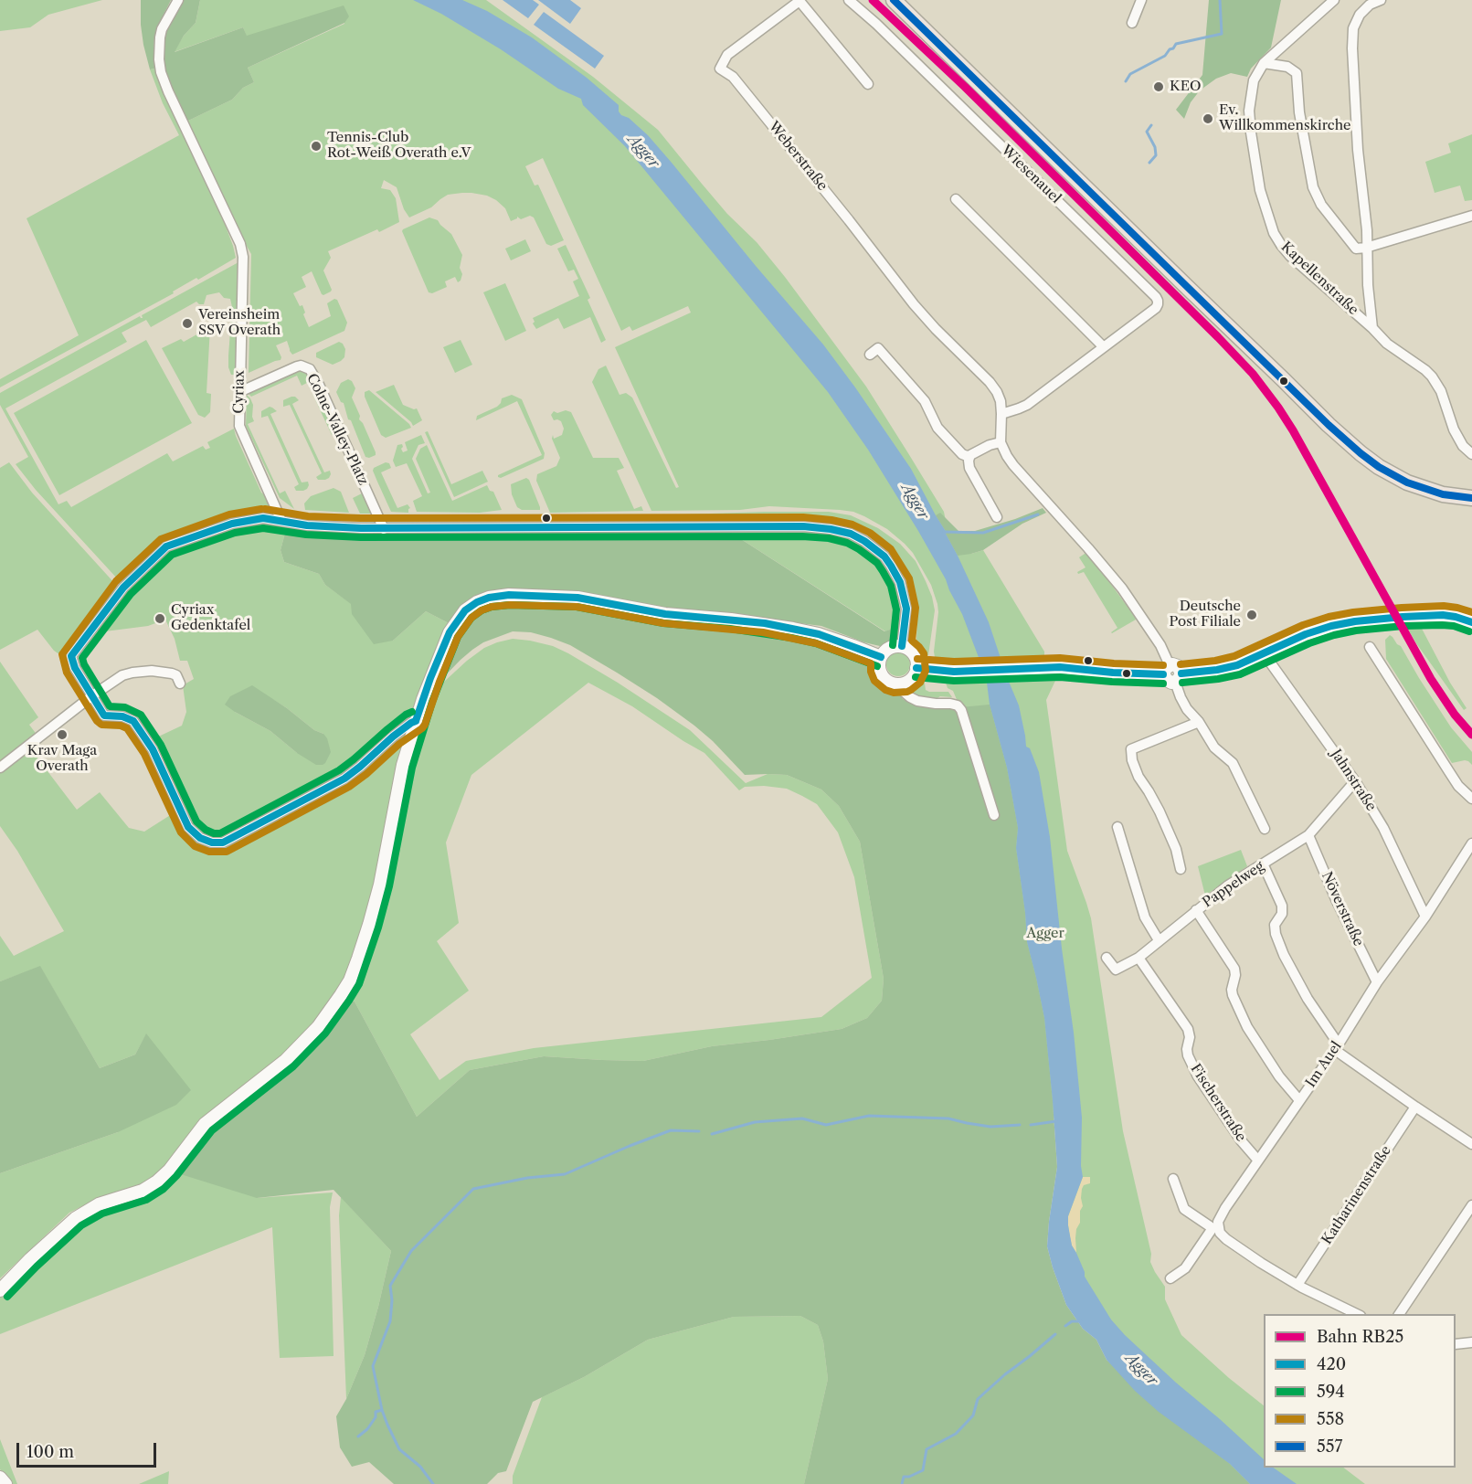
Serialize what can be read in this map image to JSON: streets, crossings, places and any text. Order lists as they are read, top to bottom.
{
  "streets": {
    "street": [
      "Weberstraße",
      "Wiesenauel",
      "Kapellenstraße",
      "Cyriax",
      "Colne-Valley-Platz",
      "Jahnstraße",
      "Pappelweg",
      "Növerstraße",
      "Im Auel",
      "Fischerstraße",
      "Katharinenstraße"
    ]
  },
  "crossings": [
    ["Weberstraße", "Wiesenauel"],
    ["Cyriax", "Colne-Valley-Platz"],
    ["Jahnstraße", "Pappelweg"],
    ["Jahnstraße", "Im Auel"],
    ["Pappelweg", "Növerstraße"],
    ["Pappelweg", "Fischerstraße"],
    ["Növerstraße", "Im Auel"],
    ["Im Auel", "Fischerstraße"]
  ],
  "water": ["Agger"],
  "parks": ["Agger"],
  "places": [
    "KEO",
    "Ev. Willkommenskirche",
    "Tennis-Club Rot-Weiß Overath e.V",
    "Vereinsheim SSV Overath",
    "Deutsche Post Filiale",
    "Cyriax Gedenktafel",
    "Krav Maga Overath"
  ],
  "lines": [
    "rail line RB25",
    "transit line 557",
    "transit line 558",
    "transit line 420",
    "transit line 594"
  ],
  "legend": [
    "Bahn RB25",
    "420",
    "594",
    "558",
    "557"
  ],
  "scale_bar": "100 m"
}
